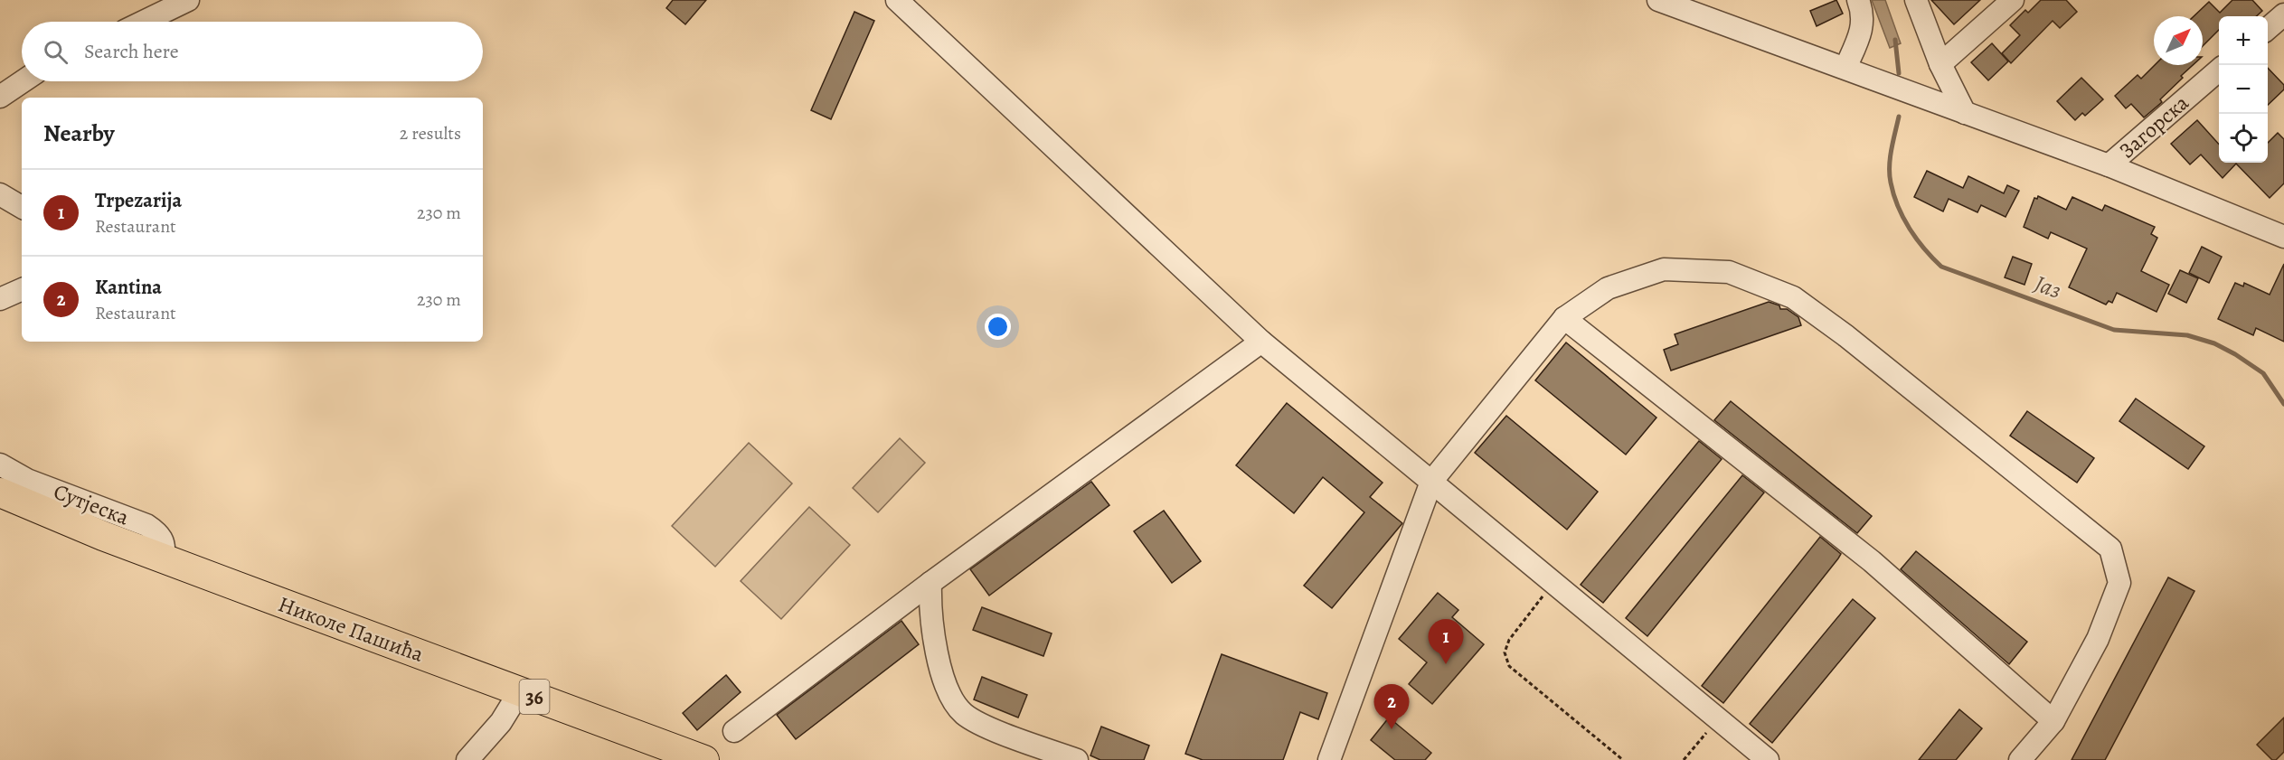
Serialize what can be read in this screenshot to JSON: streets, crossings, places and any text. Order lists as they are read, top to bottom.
{
  "streets": {
    "main road": ["Николе Пашића", "36"],
    "street": ["Загорска", "Сутјеска"]
  },
  "crossings": [
    ["Сутјеска", "Николе Пашића"]
  ],
  "water": ["Јаз"],
  "north": "top right",
  "page": {
    "map_buttons": ["+", "−"],
    "search": "Search here",
    "heading": ["Nearby", "2 results"],
    "list": [
      {
        "mark": "1",
        "name": "Trpezarija",
        "note": "Restaurant",
        "value": "230 m"
      },
      {
        "mark": "2",
        "name": "Kantina",
        "note": "Restaurant",
        "value": "230 m"
      }
    ],
    "pins": ["1", "2"]
  }
}
